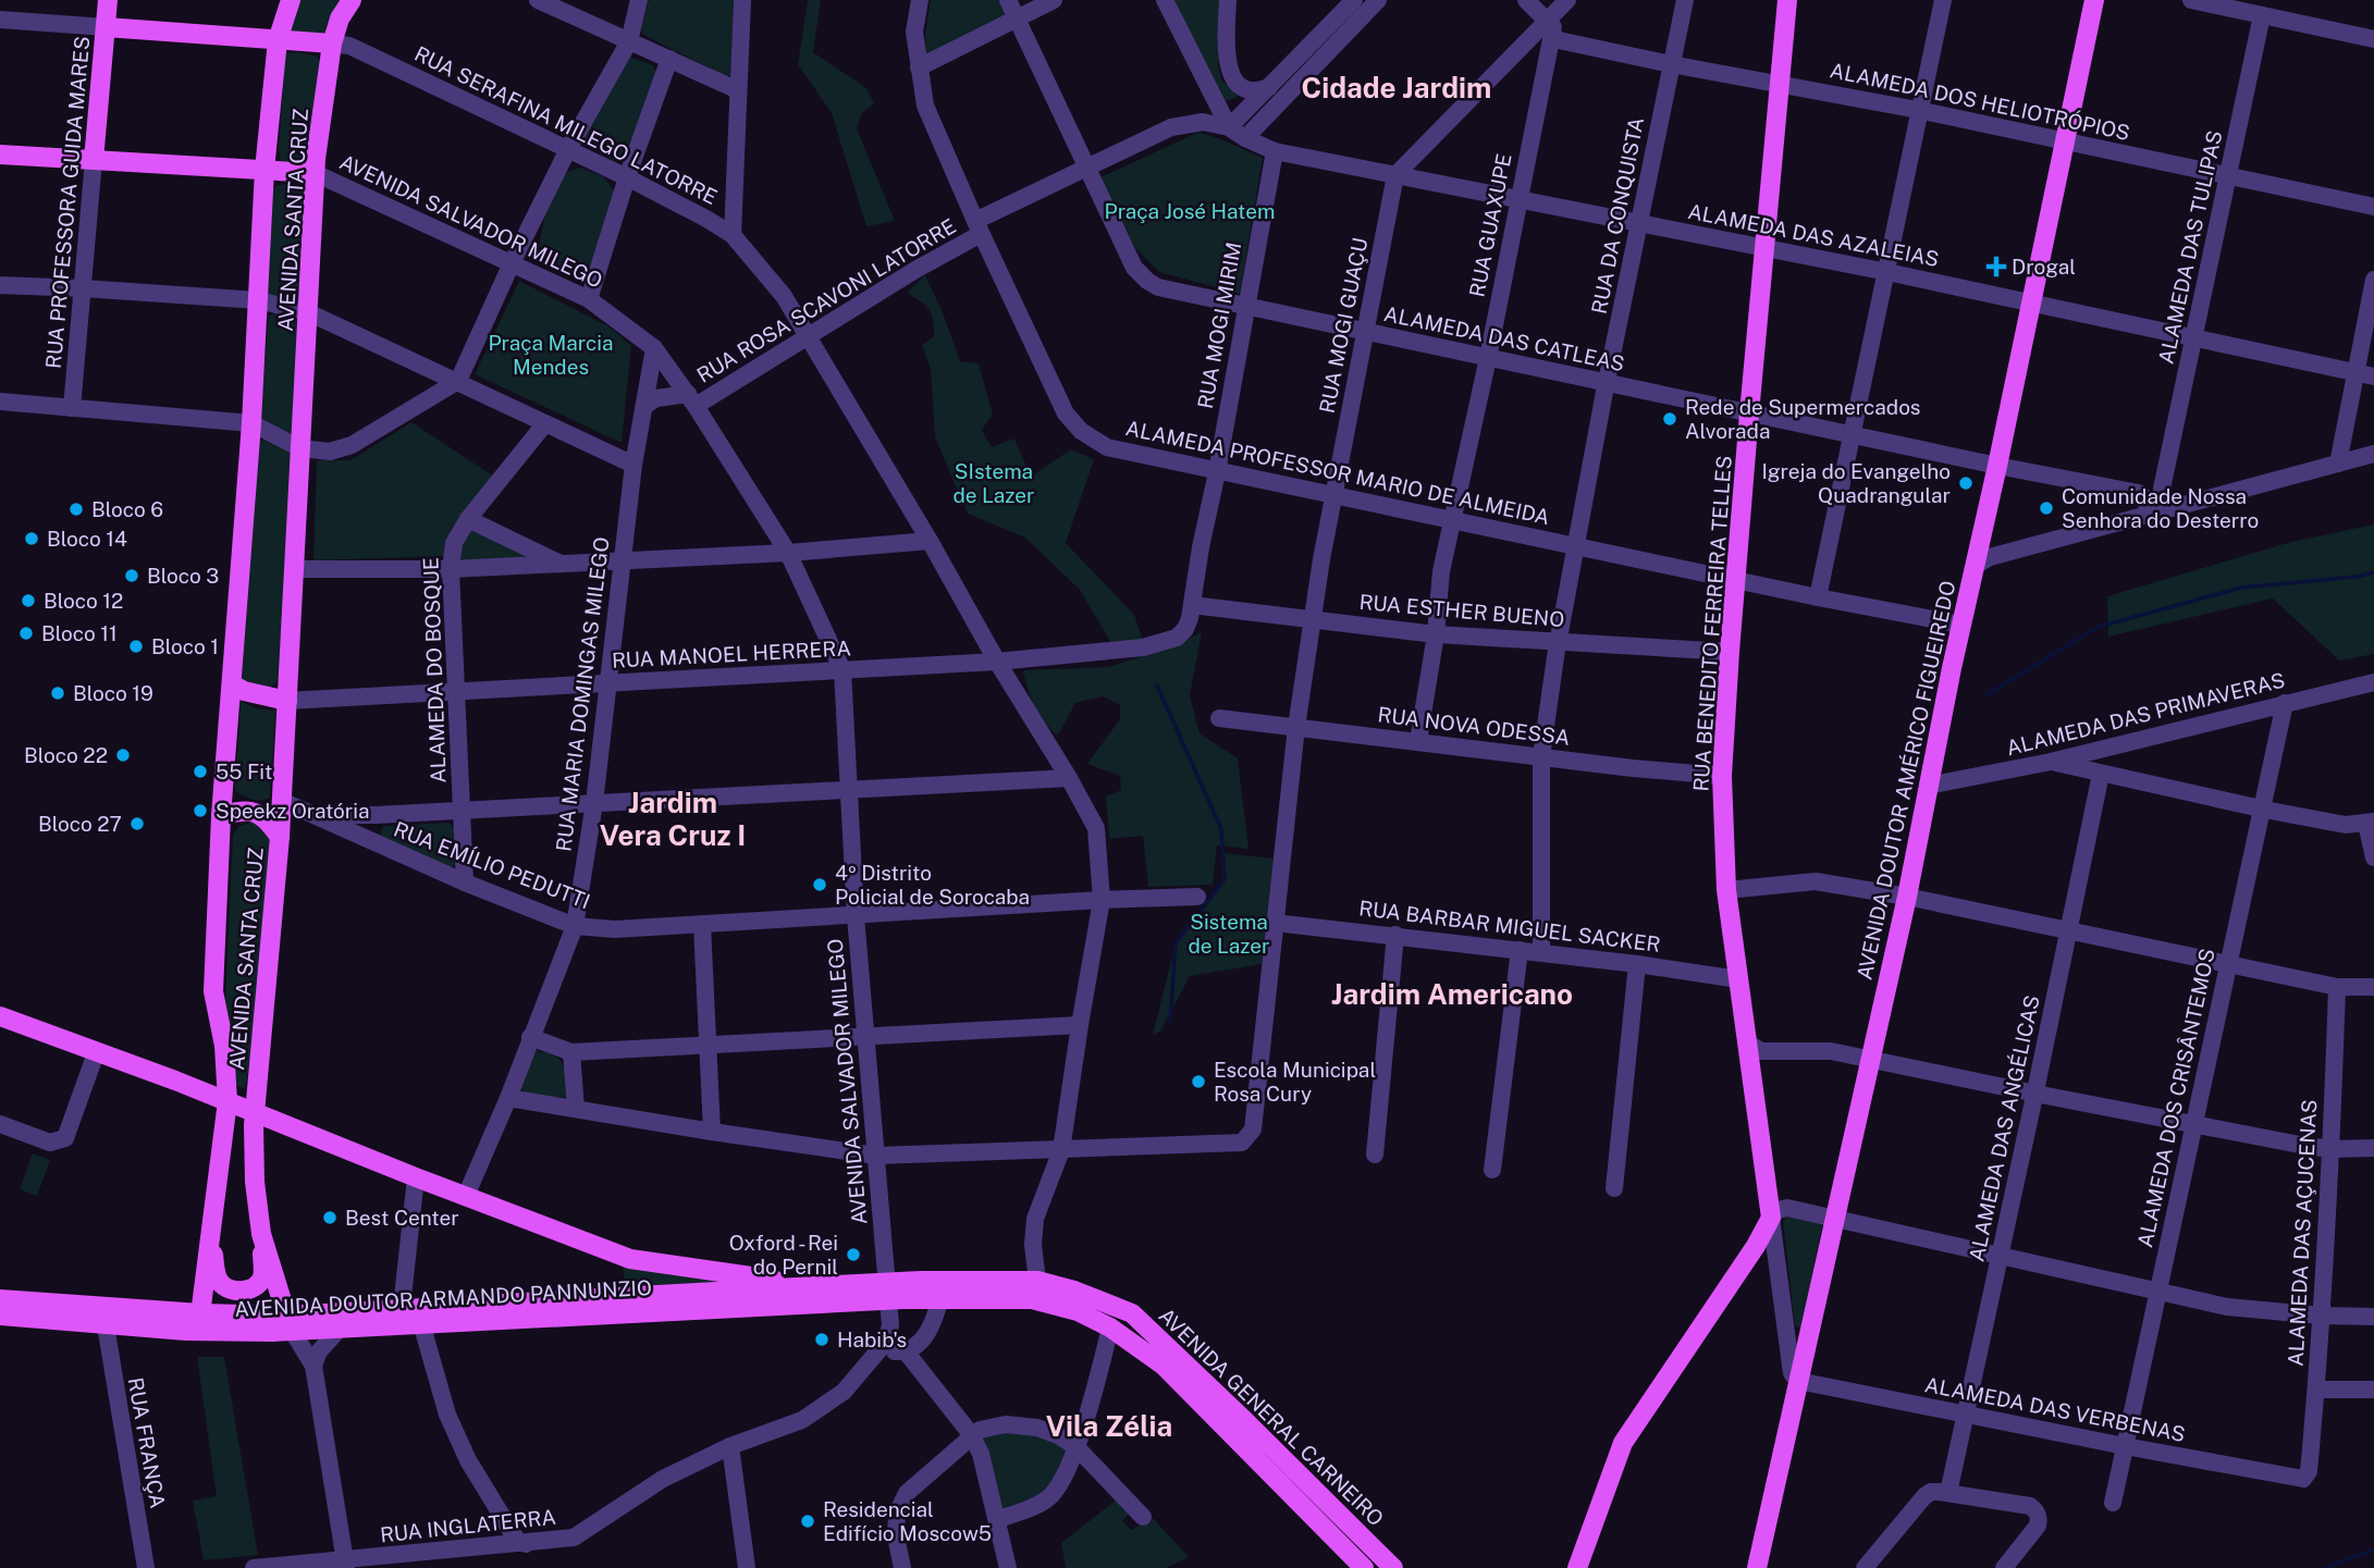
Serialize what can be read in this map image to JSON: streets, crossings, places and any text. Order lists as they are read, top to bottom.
{
  "streets": {
    "main road": [
      "RUA SERAFINA MILEGO LATORRE",
      "RUA PROFESSORA GUIDA MARES",
      "AVENIDA SANTA CRUZ",
      "AVENIDA SALVADOR MILEGO",
      "RUA BENEDITO FERREIRA TELLES",
      "AVENIDA DOUTOR AMÉRICO FIGUEIREDO",
      "AVENIDA DOUTOR ARMANDO PANNUNZIO",
      "AVENIDA GENERAL CARNEIRO"
    ],
    "street": [
      "ALAMEDA DOS HELIOTRÓPIOS",
      "RUA DA CONQUISTA",
      "RUA GUAXUPE",
      "ALAMEDA DAS AZALEIAS",
      "ALAMEDA DAS TULIPAS",
      "RUA ROSA SCAVONI LATORRE",
      "RUA MOGI MIRIM",
      "RUA MOGI GUAÇU",
      "ALAMEDA DAS CATLEAS",
      "ALAMEDA PROFESSOR MARIO DE ALMEIDA",
      "RUA ESTHER BUENO",
      "RUA MANOEL HERRERA",
      "ALAMEDA DO BOSQUE",
      "RUA MARIA DOMINGAS MILEGO",
      "ALAMEDA DAS PRIMAVERAS",
      "RUA NOVA ODESSA",
      "RUA EMÍLIO PEDUTTI",
      "RUA BARBAR MIGUEL SACKER",
      "ALAMEDA DOS CRISÂNTEMOS",
      "ALAMEDA DAS ANGÉLICAS",
      "ALAMEDA DAS AÇUCENAS",
      "ALAMEDA DAS VERBENAS",
      "RUA FRANÇA",
      "RUA INGLATERRA"
    ]
  },
  "crossings": [
    ["ALAMEDA DOS HELIOTRÓPIOS", "RUA DA CONQUISTA"],
    ["ALAMEDA DOS HELIOTRÓPIOS", "RUA GUAXUPE"],
    ["ALAMEDA DOS HELIOTRÓPIOS", "ALAMEDA DAS TULIPAS"],
    ["ALAMEDA DOS HELIOTRÓPIOS", "RUA BENEDITO FERREIRA TELLES"],
    ["ALAMEDA DOS HELIOTRÓPIOS", "AVENIDA DOUTOR AMÉRICO FIGUEIREDO"],
    ["RUA SERAFINA MILEGO LATORRE", "RUA PROFESSORA GUIDA MARES"],
    ["RUA SERAFINA MILEGO LATORRE", "AVENIDA SANTA CRUZ"],
    ["RUA SERAFINA MILEGO LATORRE", "RUA ROSA SCAVONI LATORRE"],
    ["RUA SERAFINA MILEGO LATORRE", "RUA MOGI GUAÇU"],
    ["RUA SERAFINA MILEGO LATORRE", "RUA MANOEL HERRERA"],
    ["RUA SERAFINA MILEGO LATORRE", "RUA EMÍLIO PEDUTTI"],
    ["RUA SERAFINA MILEGO LATORRE", "AVENIDA GENERAL CARNEIRO"],
    ["RUA PROFESSORA GUIDA MARES", "AVENIDA SALVADOR MILEGO"],
    ["RUA DA CONQUISTA", "ALAMEDA DAS AZALEIAS"],
    ["RUA DA CONQUISTA", "ALAMEDA DAS CATLEAS"],
    ["RUA DA CONQUISTA", "ALAMEDA PROFESSOR MARIO DE ALMEIDA"],
    ["RUA DA CONQUISTA", "RUA ESTHER BUENO"],
    ["RUA DA CONQUISTA", "RUA NOVA ODESSA"],
    ["RUA DA CONQUISTA", "RUA BARBAR MIGUEL SACKER"],
    ["AVENIDA SANTA CRUZ", "AVENIDA SALVADOR MILEGO"],
    ["AVENIDA SANTA CRUZ", "RUA MANOEL HERRERA"],
    ["AVENIDA SANTA CRUZ", "RUA EMÍLIO PEDUTTI"],
    ["AVENIDA SANTA CRUZ", "AVENIDA DOUTOR ARMANDO PANNUNZIO"],
    ["AVENIDA SALVADOR MILEGO", "RUA ROSA SCAVONI LATORRE"],
    ["AVENIDA SALVADOR MILEGO", "RUA MANOEL HERRERA"],
    ["AVENIDA SALVADOR MILEGO", "RUA MARIA DOMINGAS MILEGO"],
    ["AVENIDA SALVADOR MILEGO", "RUA EMÍLIO PEDUTTI"],
    ["AVENIDA SALVADOR MILEGO", "AVENIDA DOUTOR ARMANDO PANNUNZIO"],
    ["AVENIDA SALVADOR MILEGO", "AVENIDA GENERAL CARNEIRO"],
    ["AVENIDA SALVADOR MILEGO", "RUA INGLATERRA"],
    ["RUA GUAXUPE", "ALAMEDA DAS AZALEIAS"],
    ["RUA GUAXUPE", "ALAMEDA DAS CATLEAS"],
    ["RUA GUAXUPE", "ALAMEDA PROFESSOR MARIO DE ALMEIDA"],
    ["RUA GUAXUPE", "RUA ESTHER BUENO"],
    ["RUA GUAXUPE", "RUA NOVA ODESSA"],
    ["ALAMEDA DAS AZALEIAS", "ALAMEDA DAS TULIPAS"],
    ["ALAMEDA DAS AZALEIAS", "RUA MOGI MIRIM"],
    ["ALAMEDA DAS AZALEIAS", "RUA MOGI GUAÇU"],
    ["ALAMEDA DAS AZALEIAS", "RUA BENEDITO FERREIRA TELLES"],
    ["ALAMEDA DAS AZALEIAS", "AVENIDA DOUTOR AMÉRICO FIGUEIREDO"],
    ["RUA ROSA SCAVONI LATORRE", "ALAMEDA DAS CATLEAS"],
    ["RUA ROSA SCAVONI LATORRE", "ALAMEDA PROFESSOR MARIO DE ALMEIDA"],
    ["RUA MOGI MIRIM", "ALAMEDA DAS CATLEAS"],
    ["RUA MOGI MIRIM", "ALAMEDA PROFESSOR MARIO DE ALMEIDA"],
    ["RUA MOGI MIRIM", "RUA ESTHER BUENO"],
    ["RUA MOGI MIRIM", "RUA MANOEL HERRERA"],
    ["RUA MOGI GUAÇU", "ALAMEDA DAS CATLEAS"],
    ["RUA MOGI GUAÇU", "ALAMEDA PROFESSOR MARIO DE ALMEIDA"],
    ["RUA MOGI GUAÇU", "RUA ESTHER BUENO"],
    ["RUA MOGI GUAÇU", "RUA NOVA ODESSA"],
    ["RUA MOGI GUAÇU", "RUA BARBAR MIGUEL SACKER"],
    ["ALAMEDA DAS CATLEAS", "RUA BENEDITO FERREIRA TELLES"],
    ["ALAMEDA DAS CATLEAS", "AVENIDA DOUTOR AMÉRICO FIGUEIREDO"],
    ["ALAMEDA PROFESSOR MARIO DE ALMEIDA", "RUA BENEDITO FERREIRA TELLES"],
    ["ALAMEDA PROFESSOR MARIO DE ALMEIDA", "AVENIDA DOUTOR AMÉRICO FIGUEIREDO"],
    ["RUA ESTHER BUENO", "RUA BENEDITO FERREIRA TELLES"],
    ["RUA BENEDITO FERREIRA TELLES", "RUA NOVA ODESSA"],
    ["RUA BENEDITO FERREIRA TELLES", "AVENIDA DOUTOR AMÉRICO FIGUEIREDO"],
    ["RUA BENEDITO FERREIRA TELLES", "RUA BARBAR MIGUEL SACKER"],
    ["RUA BENEDITO FERREIRA TELLES", "ALAMEDA DAS VERBENAS"],
    ["RUA MANOEL HERRERA", "ALAMEDA DO BOSQUE"],
    ["RUA MANOEL HERRERA", "RUA MARIA DOMINGAS MILEGO"],
    ["ALAMEDA DO BOSQUE", "RUA EMÍLIO PEDUTTI"],
    ["RUA MARIA DOMINGAS MILEGO", "RUA EMÍLIO PEDUTTI"],
    ["ALAMEDA DAS PRIMAVERAS", "AVENIDA DOUTOR AMÉRICO FIGUEIREDO"],
    ["ALAMEDA DAS PRIMAVERAS", "ALAMEDA DOS CRISÂNTEMOS"],
    ["AVENIDA DOUTOR AMÉRICO FIGUEIREDO", "ALAMEDA DAS VERBENAS"],
    ["ALAMEDA DOS CRISÂNTEMOS", "ALAMEDA DAS VERBENAS"],
    ["ALAMEDA DAS ANGÉLICAS", "ALAMEDA DAS VERBENAS"],
    ["ALAMEDA DAS AÇUCENAS", "ALAMEDA DAS VERBENAS"],
    ["AVENIDA DOUTOR ARMANDO PANNUNZIO", "AVENIDA GENERAL CARNEIRO"],
    ["AVENIDA DOUTOR ARMANDO PANNUNZIO", "RUA FRANÇA"],
    ["AVENIDA DOUTOR ARMANDO PANNUNZIO", "RUA INGLATERRA"],
    ["AVENIDA GENERAL CARNEIRO", "RUA INGLATERRA"]
  ],
  "districts": [
    "Cidade Jardim",
    "Jardim Vera Cruz I",
    "Jardim Americano",
    "Vila Zélia"
  ],
  "parks": [
    "Praça José Hatem",
    "Praça Marcia Mendes",
    "SIstema de Lazer",
    "Sistema de Lazer"
  ],
  "places": {
    "health": ["Drogal"],
    "other": [
      "Rede de Supermercados Alvorada",
      "Igreja do Evangelho Quadrangular",
      "Comunidade Nossa Senhora do Desterro",
      "Bloco 6",
      "Bloco 14",
      "Bloco 3",
      "Bloco 12",
      "Bloco 11",
      "Bloco 1",
      "Bloco 19",
      "Bloco 22",
      "55 Fit",
      "Speekz Oratória",
      "Bloco 27",
      "4º Distrito Policial de Sorocaba",
      "Escola Municipal Rosa Cury",
      "Best Center",
      "Oxford - Rei do Pernil",
      "Habib's",
      "Residencial Edifício Moscow5"
    ]
  }
}
